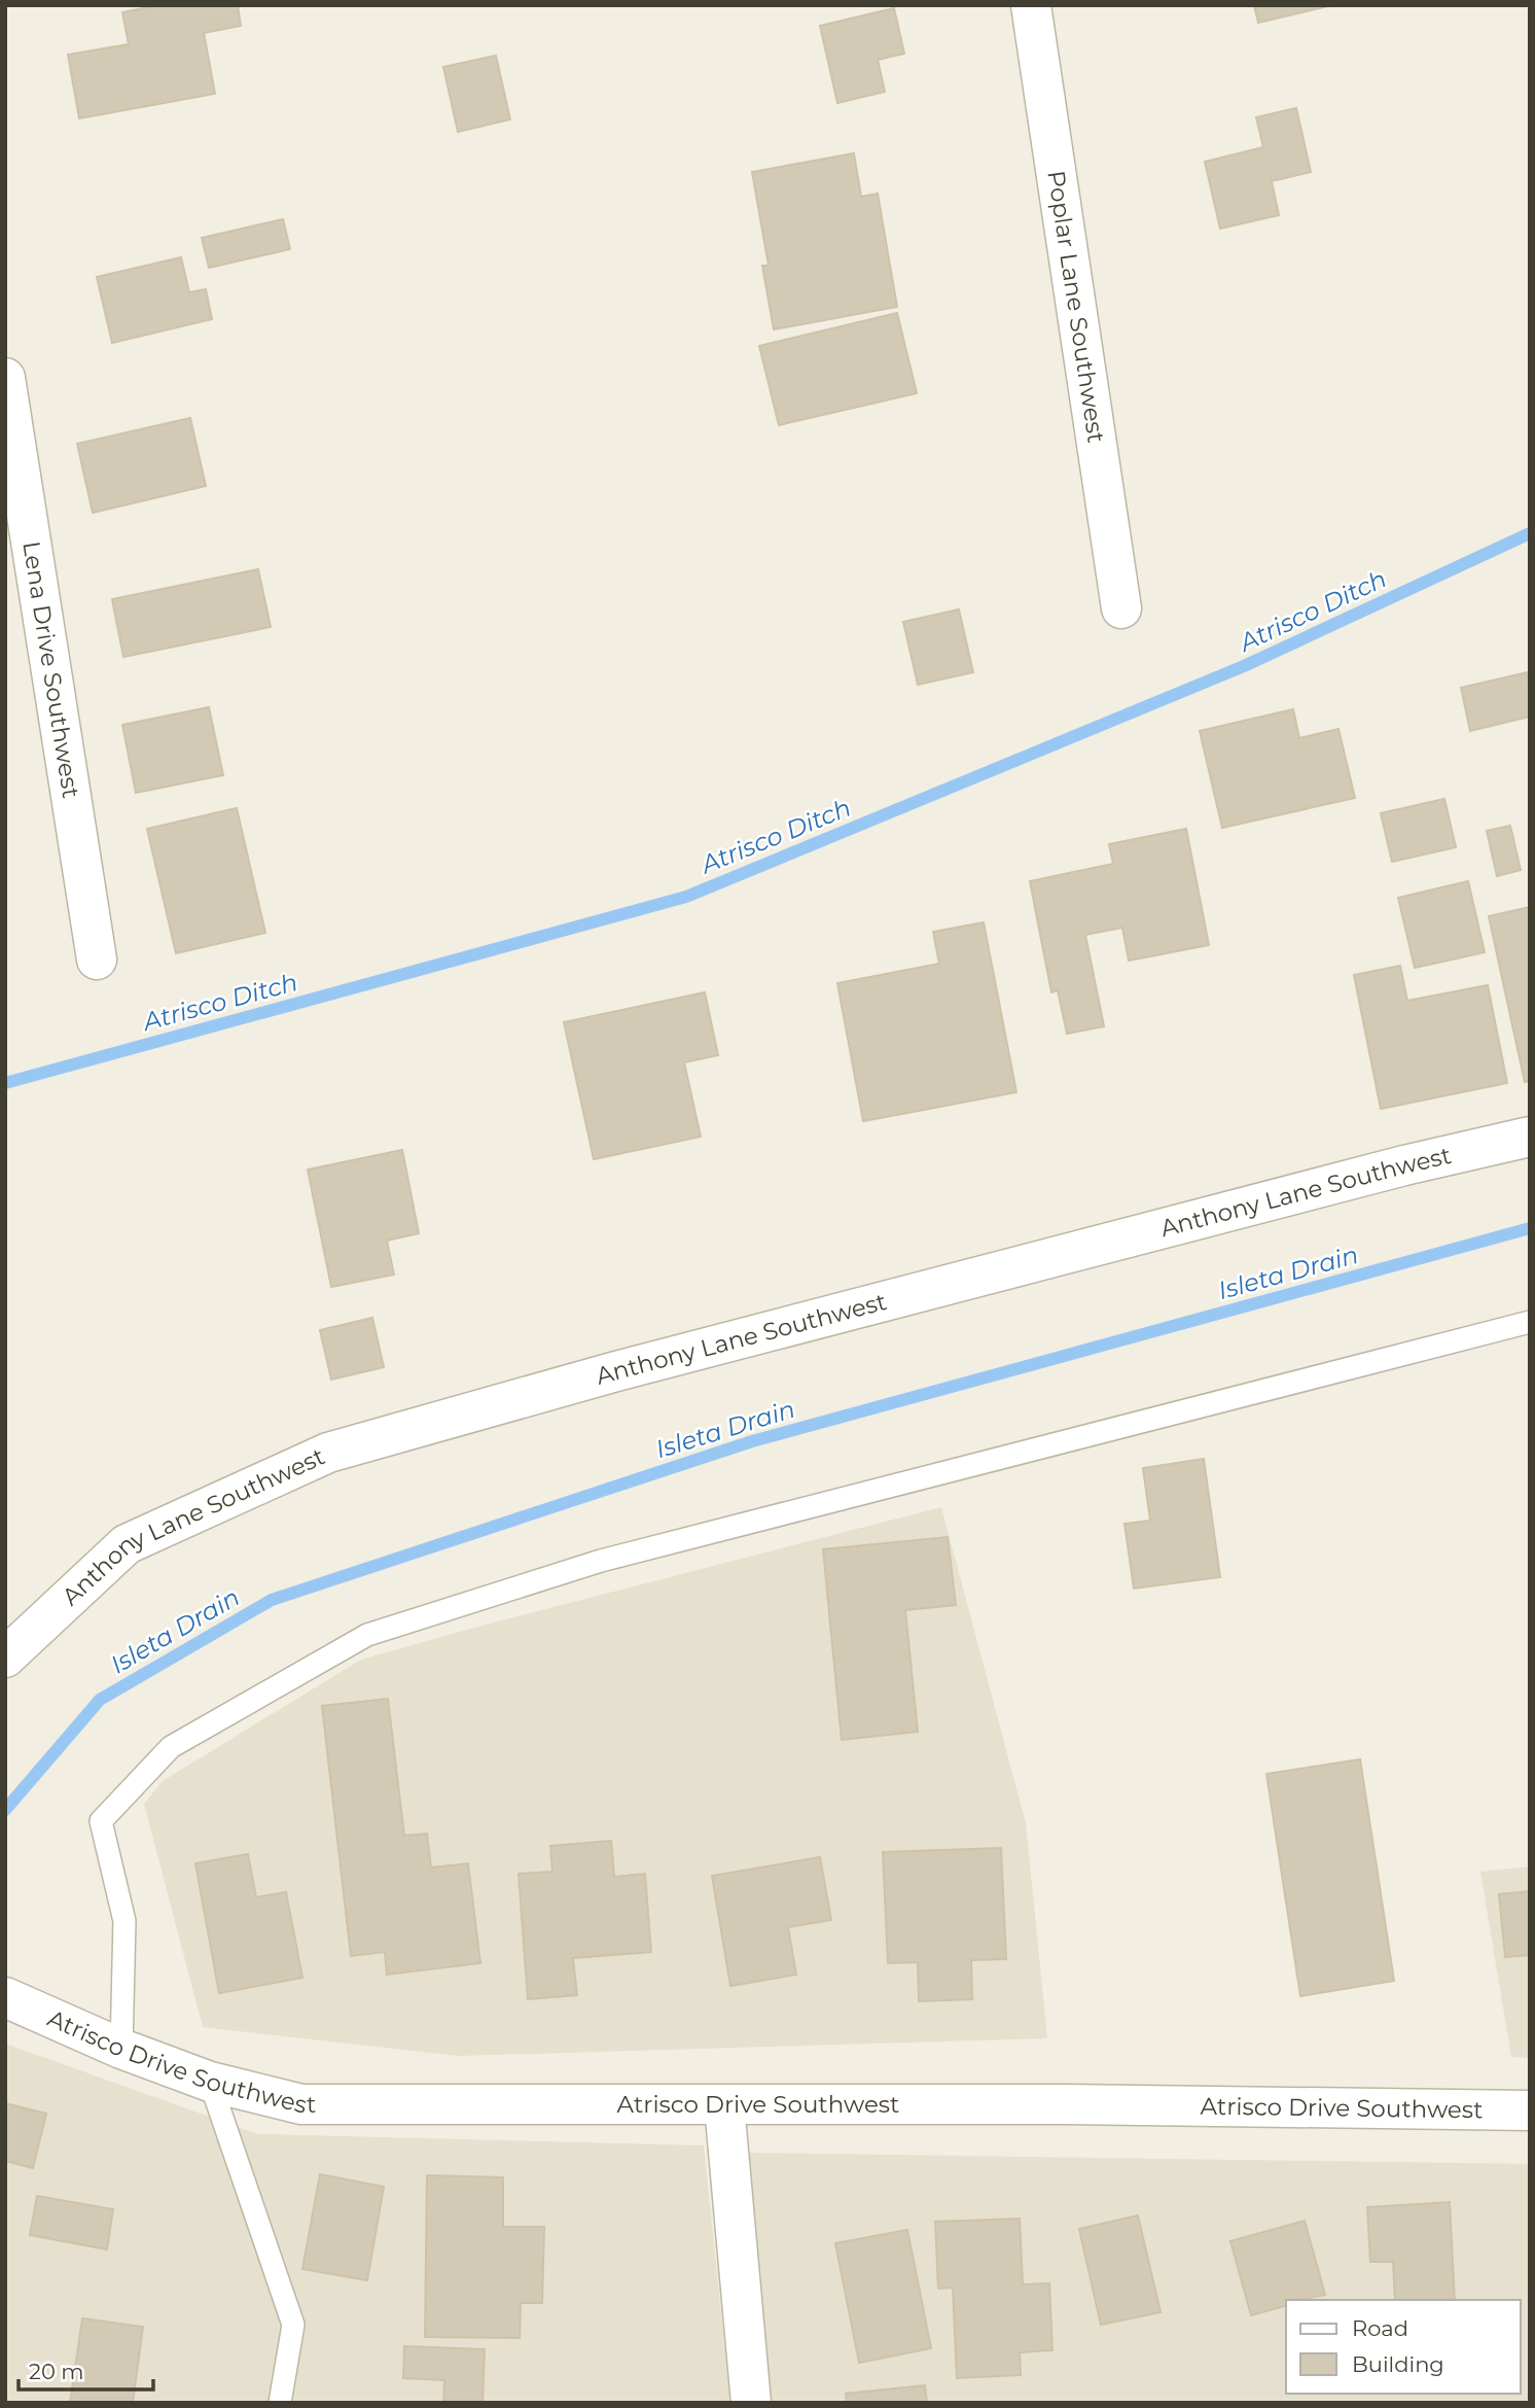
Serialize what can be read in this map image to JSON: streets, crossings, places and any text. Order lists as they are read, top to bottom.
{
  "streets": {
    "street": [
      "Poplar Lane Southwest",
      "Lena Drive Southwest",
      "Anthony Lane Southwest",
      "Atrisco Drive Southwest"
    ]
  },
  "water": ["Atrisco Ditch", "Isleta Drain"],
  "legend": ["Road", "Building"],
  "scale_bar": "20 m"
}
